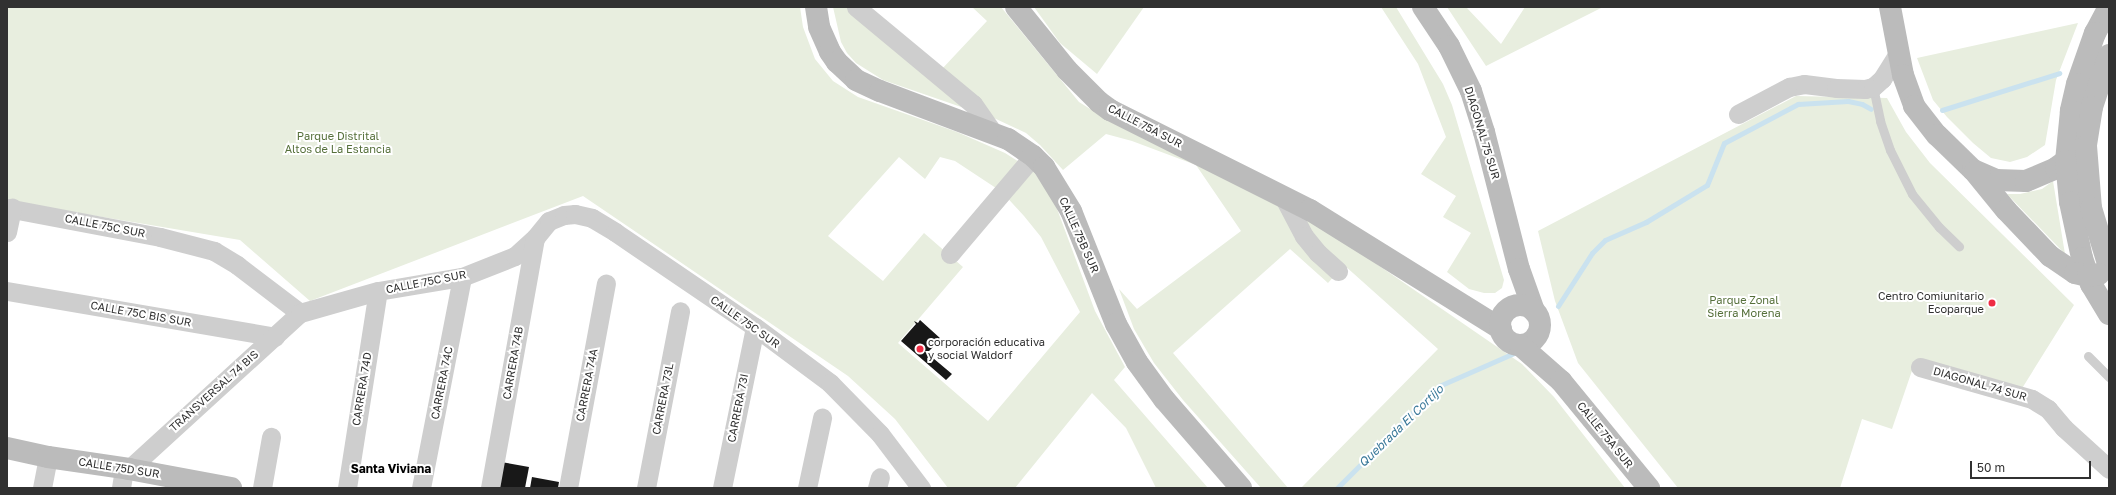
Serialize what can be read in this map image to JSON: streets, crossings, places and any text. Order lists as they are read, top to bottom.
{
  "streets": {
    "street": [
      "CALLE 75A SUR",
      "DIAGONAL 75 SUR",
      "CALLE 75C SUR",
      "CALLE 75B SUR",
      "CALLE 75C BIS SUR",
      "CARRERA 74B",
      "CARRERA 74C",
      "DIAGONAL 74 SUR",
      "CARRERA 74A",
      "CARRERA 74D",
      "TRANSVERSAL 74 BIS",
      "CARRERA 73L",
      "CARRERA 73I",
      "CALLE 75D SUR"
    ]
  },
  "crossings": [
    ["CALLE 75A SUR", "DIAGONAL 75 SUR"],
    ["CALLE 75C SUR", "CARRERA 74B"],
    ["CALLE 75C SUR", "CARRERA 74C"],
    ["CALLE 75C SUR", "CARRERA 74D"],
    ["CALLE 75C SUR", "TRANSVERSAL 74 BIS"],
    ["CALLE 75C SUR", "CARRERA 73I"],
    ["CALLE 75C BIS SUR", "TRANSVERSAL 74 BIS"],
    ["TRANSVERSAL 74 BIS", "CALLE 75D SUR"]
  ],
  "districts": ["Santa Viviana"],
  "water": ["Quebrada El Cortijo"],
  "parks": ["Parque Distrital Altos de La Estancia", "Parque Zonal Sierra Morena"],
  "places": ["Centro Comiunitario Ecoparque", "corporación educativa y social Waldorf"],
  "scale_bar": "50 m"
}
